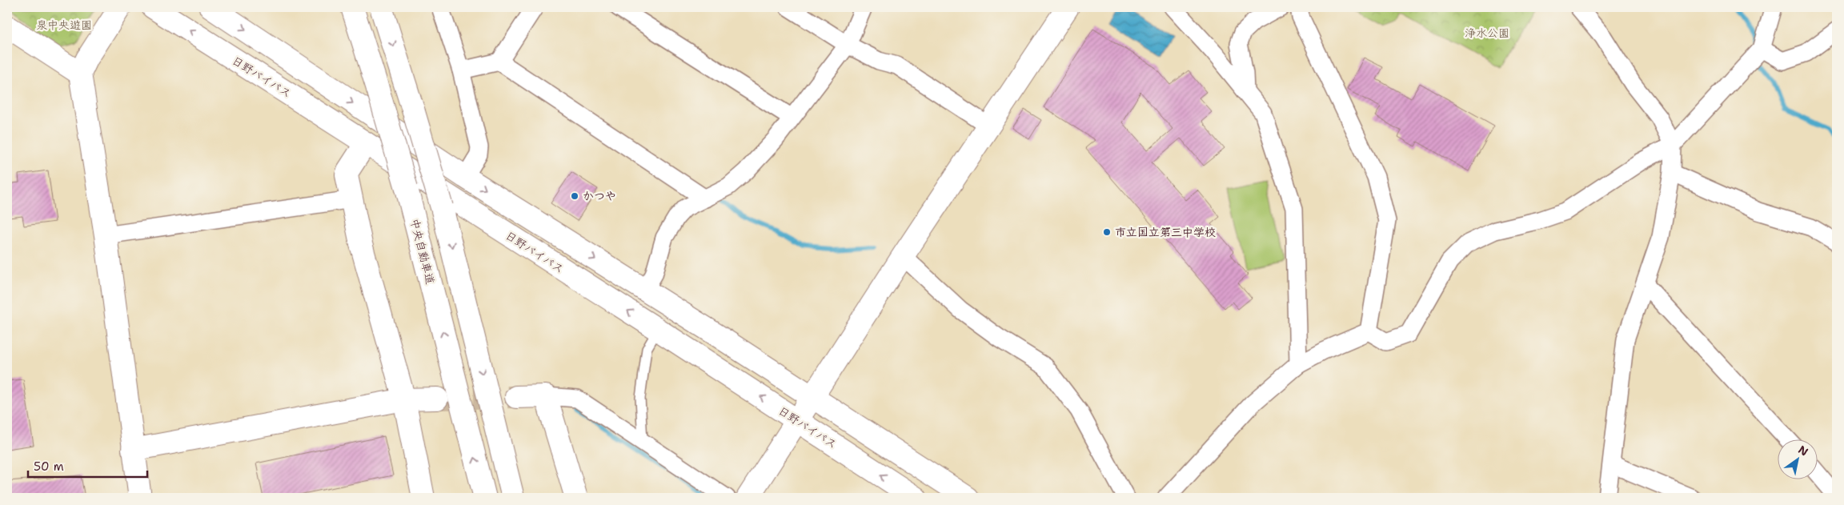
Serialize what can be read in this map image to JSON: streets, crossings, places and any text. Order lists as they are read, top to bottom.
{
  "streets": {
    "main road": ["日野バイパス", "中央自動車道"]
  },
  "parks": ["泉中央遊園", "浄水公園"],
  "places": ["かつや", "市立国立第三中学校"],
  "scale_bar": "50 m",
  "north": "top right"
}
